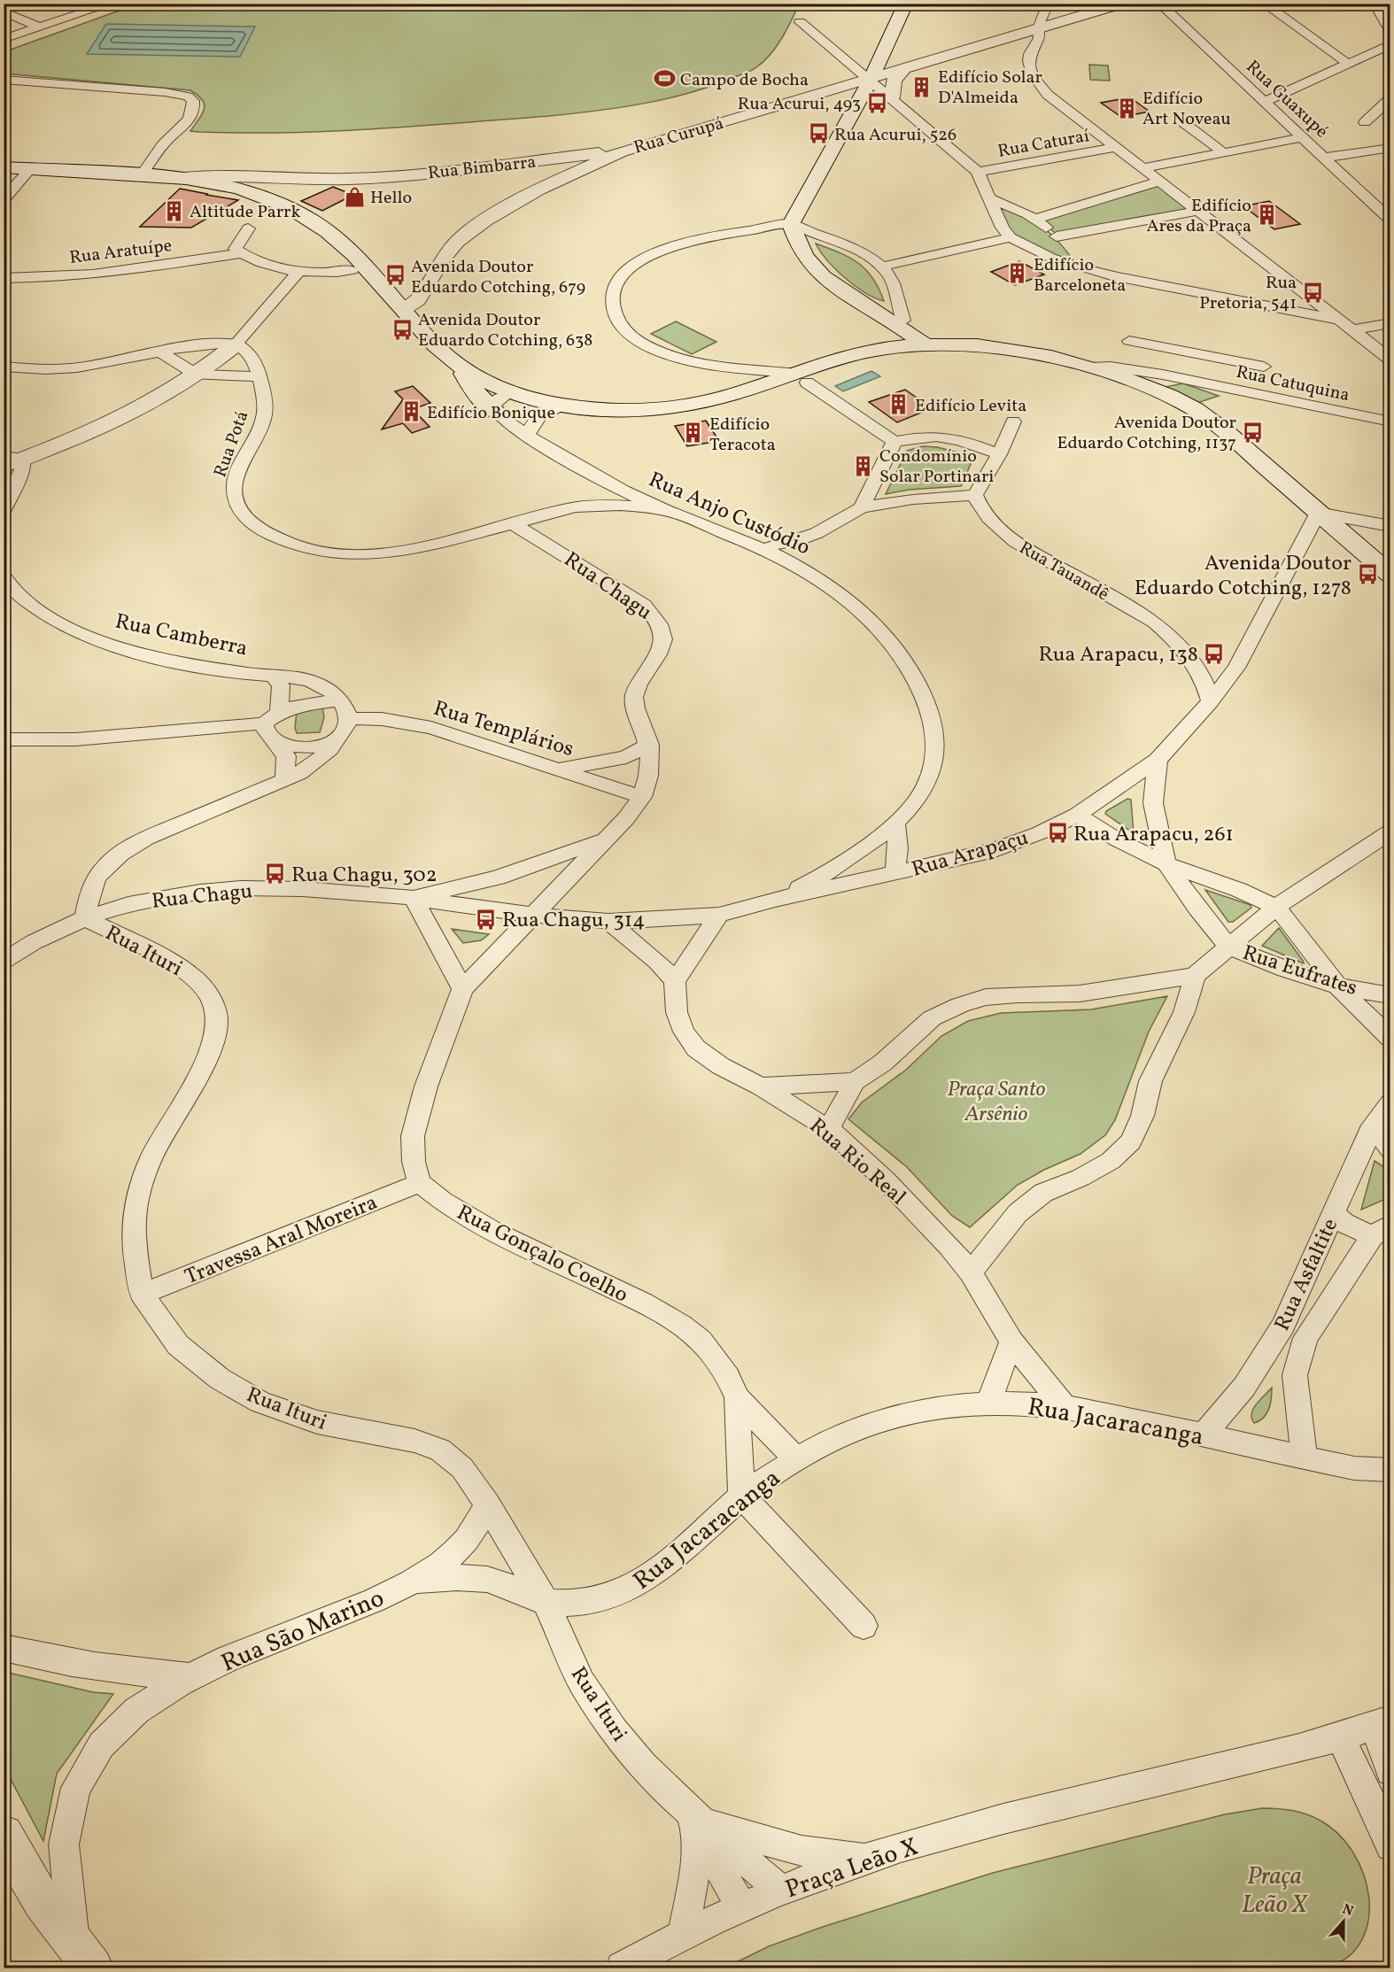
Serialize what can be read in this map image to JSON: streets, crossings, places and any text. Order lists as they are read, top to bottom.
{
  "streets": {
    "street": [
      "Rua Guaxupé",
      "Rua Curupá",
      "Rua Caturaí",
      "Rua Bimbarra",
      "Rua Aratuípe",
      "Rua Catuquina",
      "Rua Potá",
      "Rua Anjo Custódio",
      "Rua Tauandê",
      "Rua Chagu",
      "Rua Camberra",
      "Rua Templários",
      "Rua Arapaçu",
      "Rua Ituri",
      "Rua Eufrates",
      "Rua Rio Real",
      "Travessa Aral Moreira",
      "Rua Gonçalo Coelho",
      "Rua Asfaltite",
      "Rua Jacaracanga",
      "Rua São Marino",
      "Praça Leão X"
    ]
  },
  "crossings": [
    ["Rua Curupá", "Rua Bimbarra"],
    ["Rua Potá", "Rua Anjo Custódio"],
    ["Rua Potá", "Rua Chagu"],
    ["Rua Anjo Custódio", "Rua Arapaçu"],
    ["Rua Tauandê", "Rua Arapaçu"],
    ["Rua Chagu", "Rua Templários"],
    ["Rua Chagu", "Rua Arapaçu"],
    ["Rua Chagu", "Rua Ituri"],
    ["Rua Camberra", "Rua Templários"],
    ["Rua Arapaçu", "Rua Eufrates"],
    ["Rua Ituri", "Travessa Aral Moreira"],
    ["Rua Ituri", "Rua Jacaracanga"],
    ["Rua Ituri", "Rua São Marino"],
    ["Rua Ituri", "Praça Leão X"],
    ["Rua Rio Real", "Rua Jacaracanga"],
    ["Travessa Aral Moreira", "Rua Gonçalo Coelho"],
    ["Rua Gonçalo Coelho", "Rua Jacaracanga"],
    ["Rua Asfaltite", "Rua Jacaracanga"],
    ["Rua Jacaracanga", "Rua São Marino"]
  ],
  "parks": ["Praça Santo Arsênio", "Praça Leão X"],
  "places": {
    "sports": ["Campo de Bocha"],
    "building": [
      "Edifício Solar D'Almeida",
      "Edifício Art Noveau",
      "Altitude Parrk",
      "Edifício Ares da Praça",
      "Edifício Barceloneta",
      "Edifício Levita",
      "Edifício Bonique",
      "Edifício Teracota",
      "Condomínio Solar Portinari"
    ],
    "bus stop": [
      "Rua Acurui, 493",
      "Rua Acurui, 526",
      "Avenida Doutor Eduardo Cotching, 679",
      "Rua Pretoria, 541",
      "Avenida Doutor Eduardo Cotching, 638",
      "Avenida Doutor Eduardo Cotching, 1137",
      "Avenida Doutor Eduardo Cotching, 1278",
      "Rua Arapacu, 138",
      "Rua Arapacu, 261",
      "Rua Chagu, 302",
      "Rua Chagu, 314"
    ],
    "shop": ["Hello"]
  },
  "north": "top"
}
